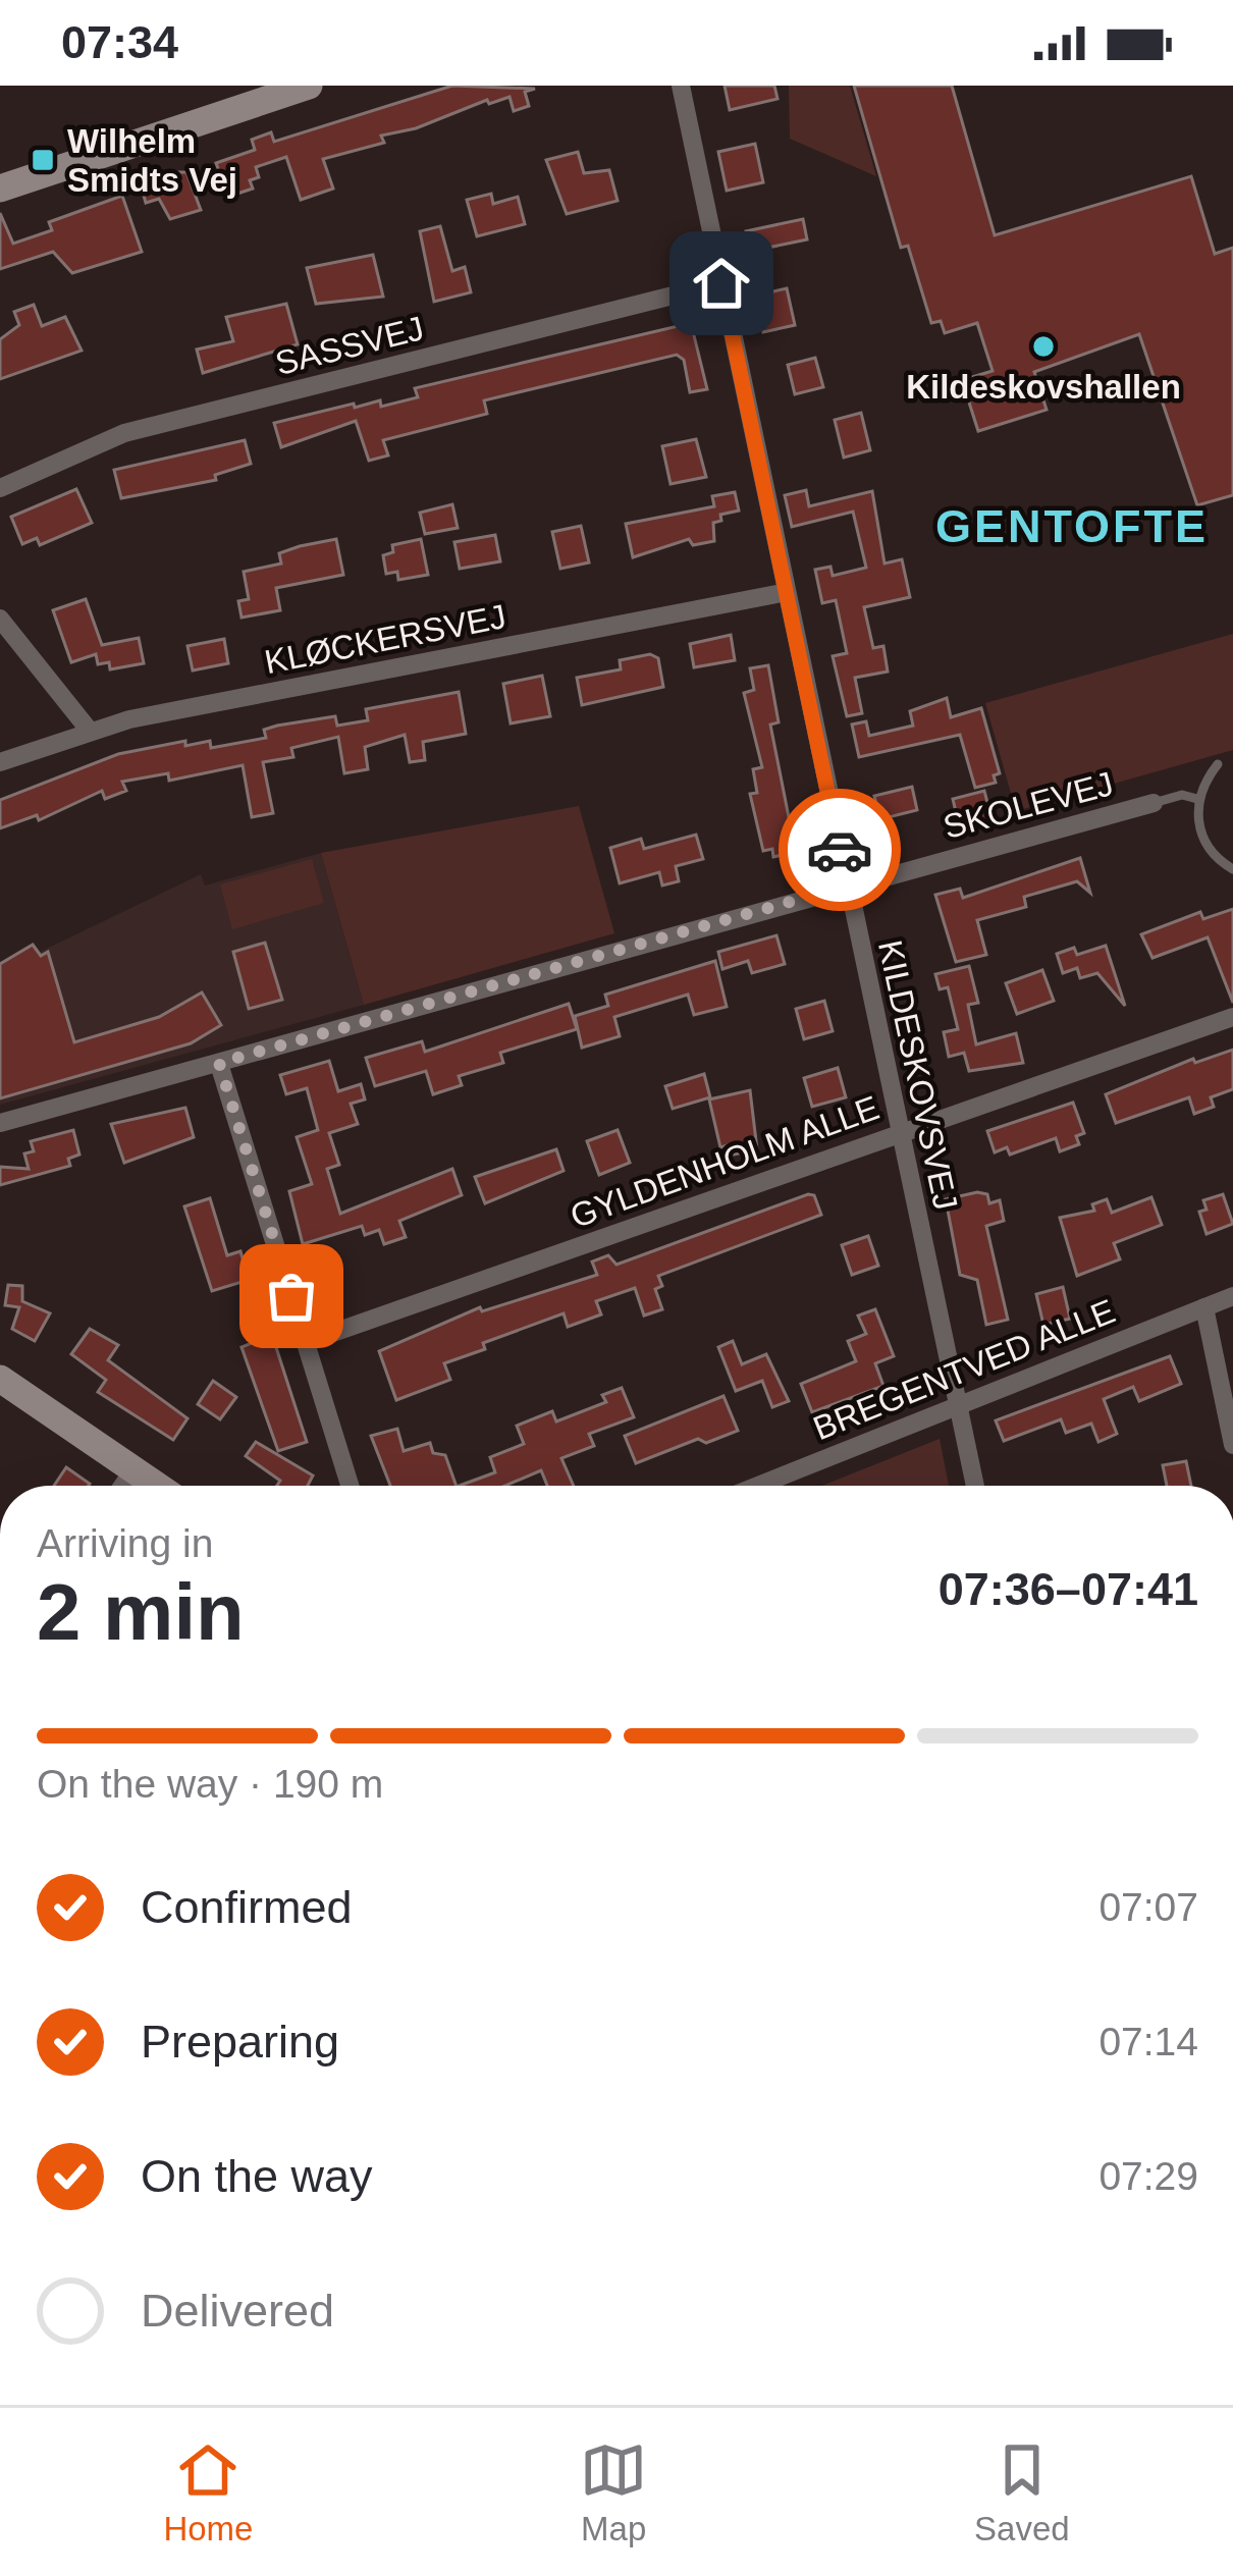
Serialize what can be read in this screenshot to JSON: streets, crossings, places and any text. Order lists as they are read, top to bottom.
{
  "streets": {
    "street": [
      "SASSVEJ",
      "KLØCKERSVEJ",
      "SKOLEVEJ",
      "KILDESKOVSVEJ",
      "GYLDENHOLM ALLE",
      "BREGENTVED ALLE"
    ]
  },
  "crossings": [
    ["SASSVEJ", "KILDESKOVSVEJ"],
    ["KLØCKERSVEJ", "KILDESKOVSVEJ"],
    ["SKOLEVEJ", "KILDESKOVSVEJ"],
    ["KILDESKOVSVEJ", "GYLDENHOLM ALLE"],
    ["KILDESKOVSVEJ", "BREGENTVED ALLE"]
  ],
  "districts": ["GENTOFTE"],
  "places": {
    "transit": ["Wilhelm Smidts Vej"],
    "other": ["Kildeskovshallen"]
  },
  "page": {
    "status": "07:34",
    "heading": ["2 min", "Arriving in", "07:36–07:41"],
    "bar": "On the way · 190 m",
    "list": [
      ["Confirmed", "07:07"],
      ["Preparing", "07:14"],
      ["On the way", "07:29"],
      "Delivered"
    ],
    "tabs": ["Home", "Map", "Saved"]
  }
}
